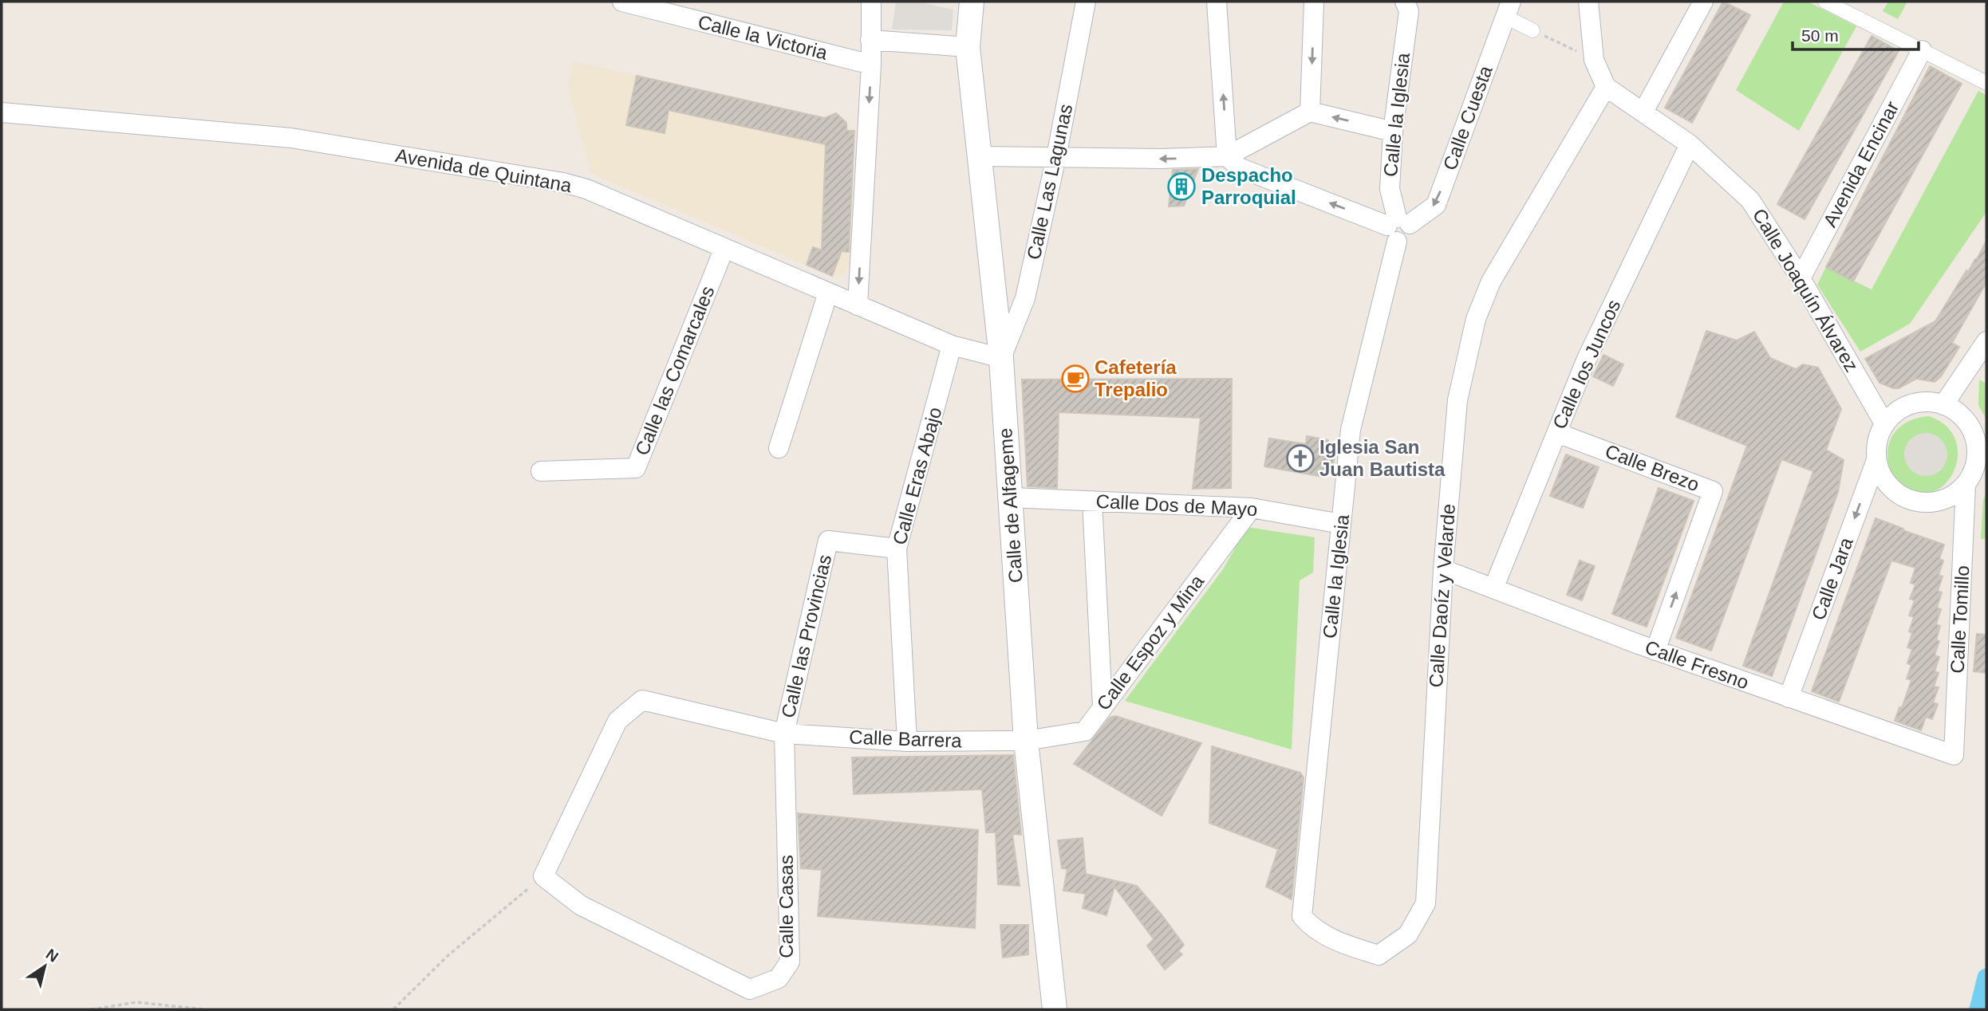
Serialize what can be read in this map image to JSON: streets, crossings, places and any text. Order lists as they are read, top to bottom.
{
  "streets": {
    "street": [
      "Calle la Victoria",
      "Calle la Iglesia",
      "Calle Cuesta",
      "Avenida Encinar",
      "Avenida de Quintana",
      "Calle Las Lagunas",
      "Calle Joaquín Álvarez",
      "Calle los Juncos",
      "Calle las Comarcales",
      "Calle Brezo",
      "Calle Eras Abajo",
      "Calle de Alfageme",
      "Calle Dos de Mayo",
      "Calle Jara",
      "Calle Daoíz y Velarde",
      "Calle Tomillo",
      "Calle las Provincias",
      "Calle Espoz y Mina",
      "Calle Fresno",
      "Calle Barrera",
      "Calle Casas"
    ]
  },
  "crossings": [
    ["Calle la Iglesia", "Calle Cuesta"],
    ["Calle la Iglesia", "Calle Dos de Mayo"],
    ["Calle la Iglesia", "Calle Daoíz y Velarde"],
    ["Avenida Encinar", "Calle Joaquín Álvarez"],
    ["Avenida de Quintana", "Calle Las Lagunas"],
    ["Avenida de Quintana", "Calle las Comarcales"],
    ["Avenida de Quintana", "Calle Eras Abajo"],
    ["Avenida de Quintana", "Calle de Alfageme"],
    ["Calle Las Lagunas", "Calle de Alfageme"],
    ["Calle Joaquín Álvarez", "Calle los Juncos"],
    ["Calle Joaquín Álvarez", "Calle Jara"],
    ["Calle Joaquín Álvarez", "Calle Daoíz y Velarde"],
    ["Calle Joaquín Álvarez", "Calle Tomillo"],
    ["Calle los Juncos", "Calle Brezo"],
    ["Calle los Juncos", "Calle Fresno"],
    ["Calle Brezo", "Calle Fresno"],
    ["Calle Eras Abajo", "Calle las Provincias"],
    ["Calle Eras Abajo", "Calle Barrera"],
    ["Calle de Alfageme", "Calle Dos de Mayo"],
    ["Calle de Alfageme", "Calle Espoz y Mina"],
    ["Calle de Alfageme", "Calle Barrera"],
    ["Calle Dos de Mayo", "Calle Espoz y Mina"],
    ["Calle Jara", "Calle Tomillo"],
    ["Calle Jara", "Calle Fresno"],
    ["Calle Daoíz y Velarde", "Calle Fresno"],
    ["Calle Tomillo", "Calle Fresno"],
    ["Calle las Provincias", "Calle Barrera"],
    ["Calle las Provincias", "Calle Casas"],
    ["Calle Espoz y Mina", "Calle Barrera"],
    ["Calle Barrera", "Calle Casas"]
  ],
  "one_way": ["Calle Jara"],
  "places": {
    "building": ["Despacho Parroquial"],
    "cafe": ["Cafetería Trepalio"],
    "church": ["Iglesia San Juan Bautista"]
  },
  "scale_bar": "50 m",
  "north": "top right"
}
